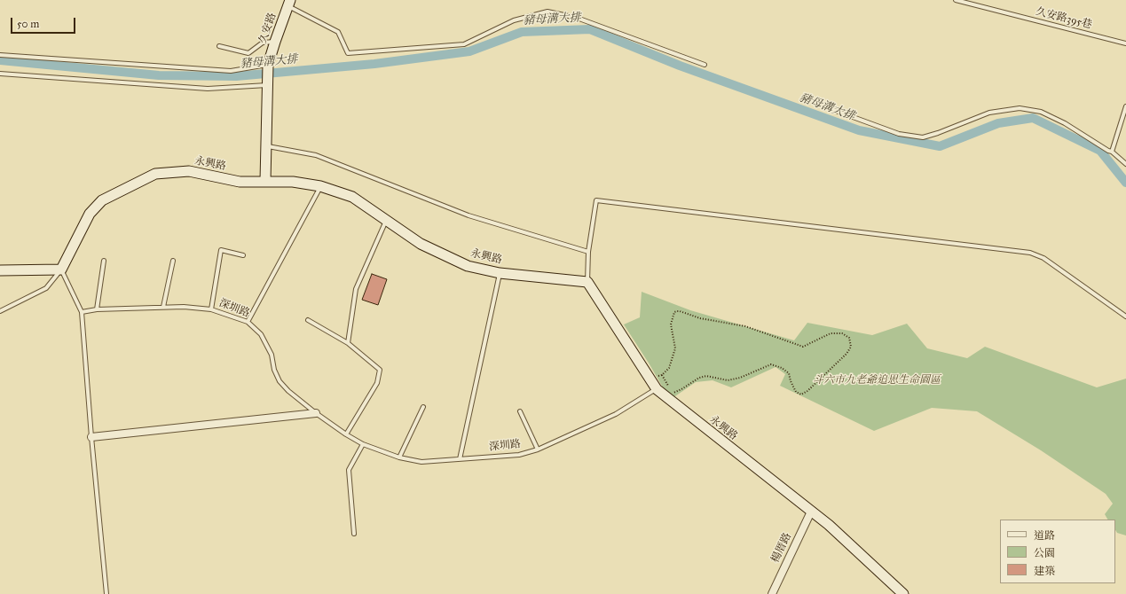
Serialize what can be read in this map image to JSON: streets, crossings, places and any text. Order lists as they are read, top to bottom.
{
  "streets": {
    "street": ["久安路", "永興路", "楊厝路"],
    "lane": ["久安路395巷", "深圳路"]
  },
  "crossings": [
    ["久安路", "永興路"],
    ["永興路", "深圳路"],
    ["永興路", "楊厝路"]
  ],
  "water": ["豬母溝大排"],
  "parks": ["斗六市九老爺追思生命園區"],
  "legend": ["道路", "公園", "建築"],
  "scale_bar": "50 m"
}
